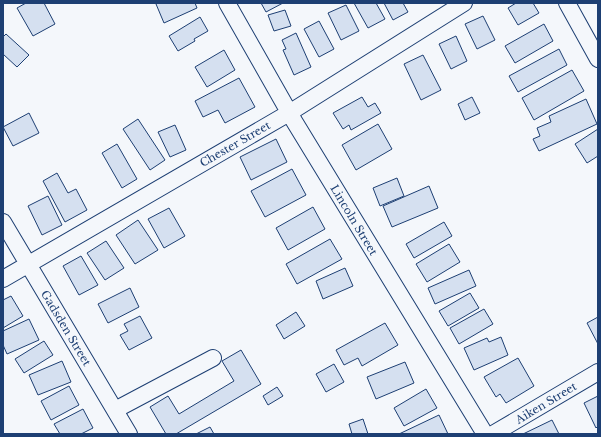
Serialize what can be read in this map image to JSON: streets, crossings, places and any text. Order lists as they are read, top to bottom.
{
  "streets": {
    "street": [
      "Chester Street",
      "Lincoln Street",
      "Gadsden Street",
      "Aiken Street"
    ]
  },
  "crossings": [
    ["Chester Street", "Lincoln Street"],
    ["Chester Street", "Gadsden Street"]
  ]
}
